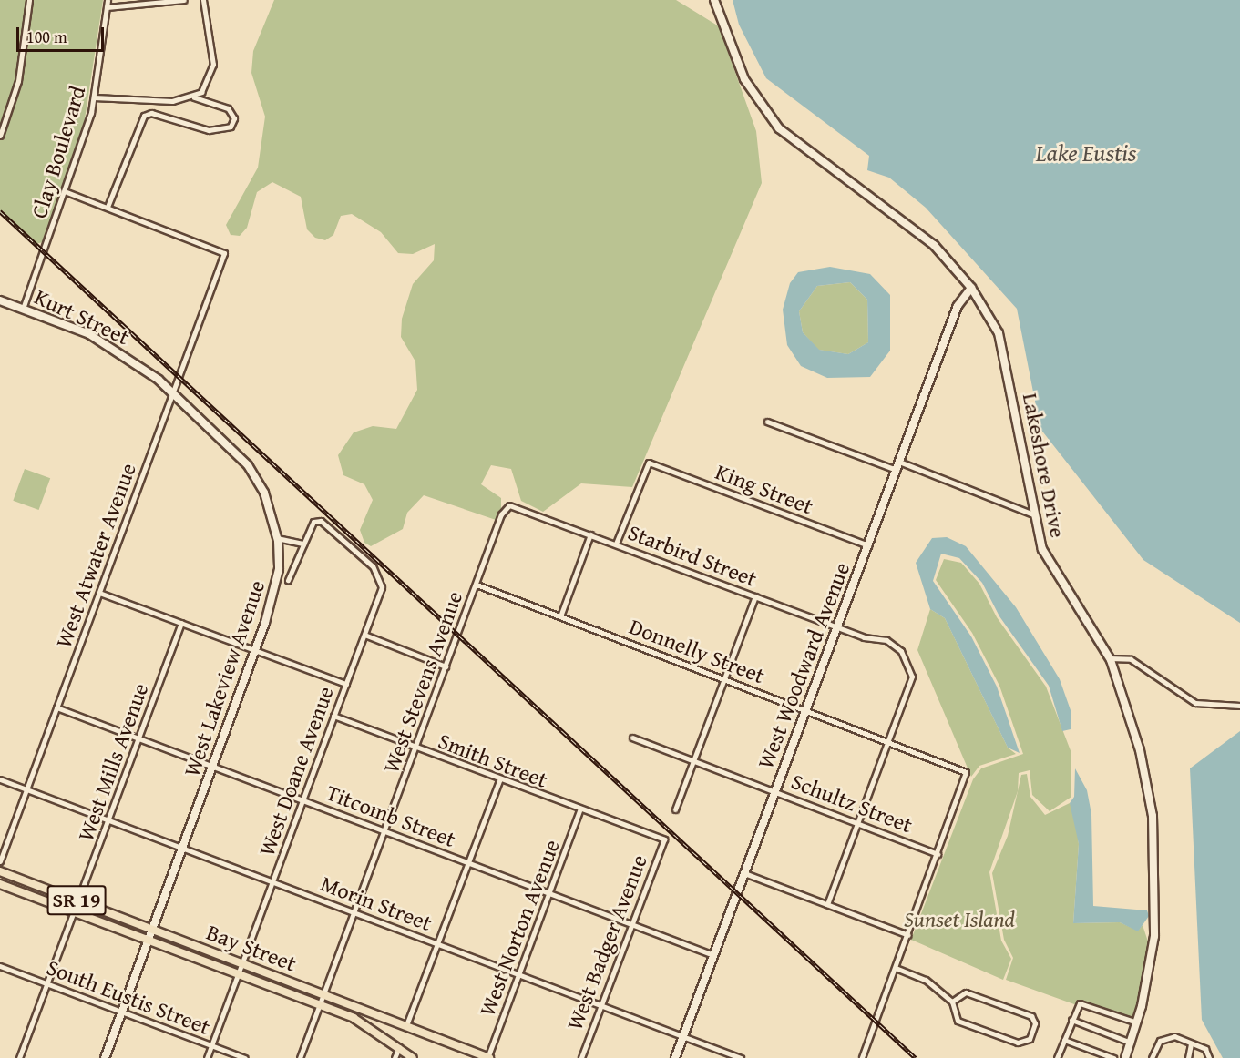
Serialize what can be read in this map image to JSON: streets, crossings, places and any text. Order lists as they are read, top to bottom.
{
  "streets": {
    "main road": ["SR 19", "Bay Street"],
    "street": [
      "Clay Boulevard",
      "Kurt Street",
      "Lakeshore Drive",
      "King Street",
      "West Atwater Avenue",
      "Starbird Street",
      "Donnelly Street",
      "West Woodward Avenue",
      "West Lakeview Avenue",
      "West Stevens Avenue",
      "Smith Street",
      "West Mills Avenue",
      "West Doane Avenue",
      "Schultz Street",
      "Titcomb Street",
      "Morin Street",
      "West Norton Avenue",
      "West Badger Avenue",
      "South Eustis Street"
    ]
  },
  "crossings": [
    ["Clay Boulevard", "Kurt Street"],
    ["Kurt Street", "West Atwater Avenue"],
    ["Kurt Street", "West Lakeview Avenue"],
    ["Lakeshore Drive", "West Woodward Avenue"],
    ["King Street", "Starbird Street"],
    ["King Street", "West Woodward Avenue"],
    ["West Atwater Avenue", "West Lakeview Avenue"],
    ["West Atwater Avenue", "Titcomb Street"],
    ["West Atwater Avenue", "Morin Street"],
    ["Starbird Street", "Donnelly Street"],
    ["Starbird Street", "West Woodward Avenue"],
    ["Starbird Street", "West Stevens Avenue"],
    ["Donnelly Street", "West Woodward Avenue"],
    ["Donnelly Street", "West Stevens Avenue"],
    ["Donnelly Street", "Schultz Street"],
    ["West Woodward Avenue", "Schultz Street"],
    ["West Woodward Avenue", "Titcomb Street"],
    ["West Woodward Avenue", "Morin Street"],
    ["West Lakeview Avenue", "Titcomb Street"],
    ["West Lakeview Avenue", "Morin Street"],
    ["West Lakeview Avenue", "Bay Street"],
    ["West Lakeview Avenue", "South Eustis Street"],
    ["West Stevens Avenue", "Smith Street"],
    ["West Stevens Avenue", "Titcomb Street"],
    ["West Stevens Avenue", "Morin Street"],
    ["West Stevens Avenue", "Bay Street"],
    ["Smith Street", "West Doane Avenue"],
    ["Smith Street", "West Norton Avenue"],
    ["Smith Street", "West Badger Avenue"],
    ["West Mills Avenue", "Titcomb Street"],
    ["West Mills Avenue", "Morin Street"],
    ["West Mills Avenue", "Bay Street"],
    ["West Mills Avenue", "South Eustis Street"],
    ["West Doane Avenue", "Titcomb Street"],
    ["West Doane Avenue", "Morin Street"],
    ["West Doane Avenue", "Bay Street"],
    ["West Doane Avenue", "South Eustis Street"],
    ["Titcomb Street", "West Norton Avenue"],
    ["Titcomb Street", "West Badger Avenue"],
    ["SR 19", "Bay Street"],
    ["Morin Street", "West Norton Avenue"],
    ["Morin Street", "West Badger Avenue"],
    ["West Norton Avenue", "Bay Street"]
  ],
  "water": ["Lake Eustis"],
  "parks": ["Sunset Island"],
  "scale_bar": "100 m"
}
